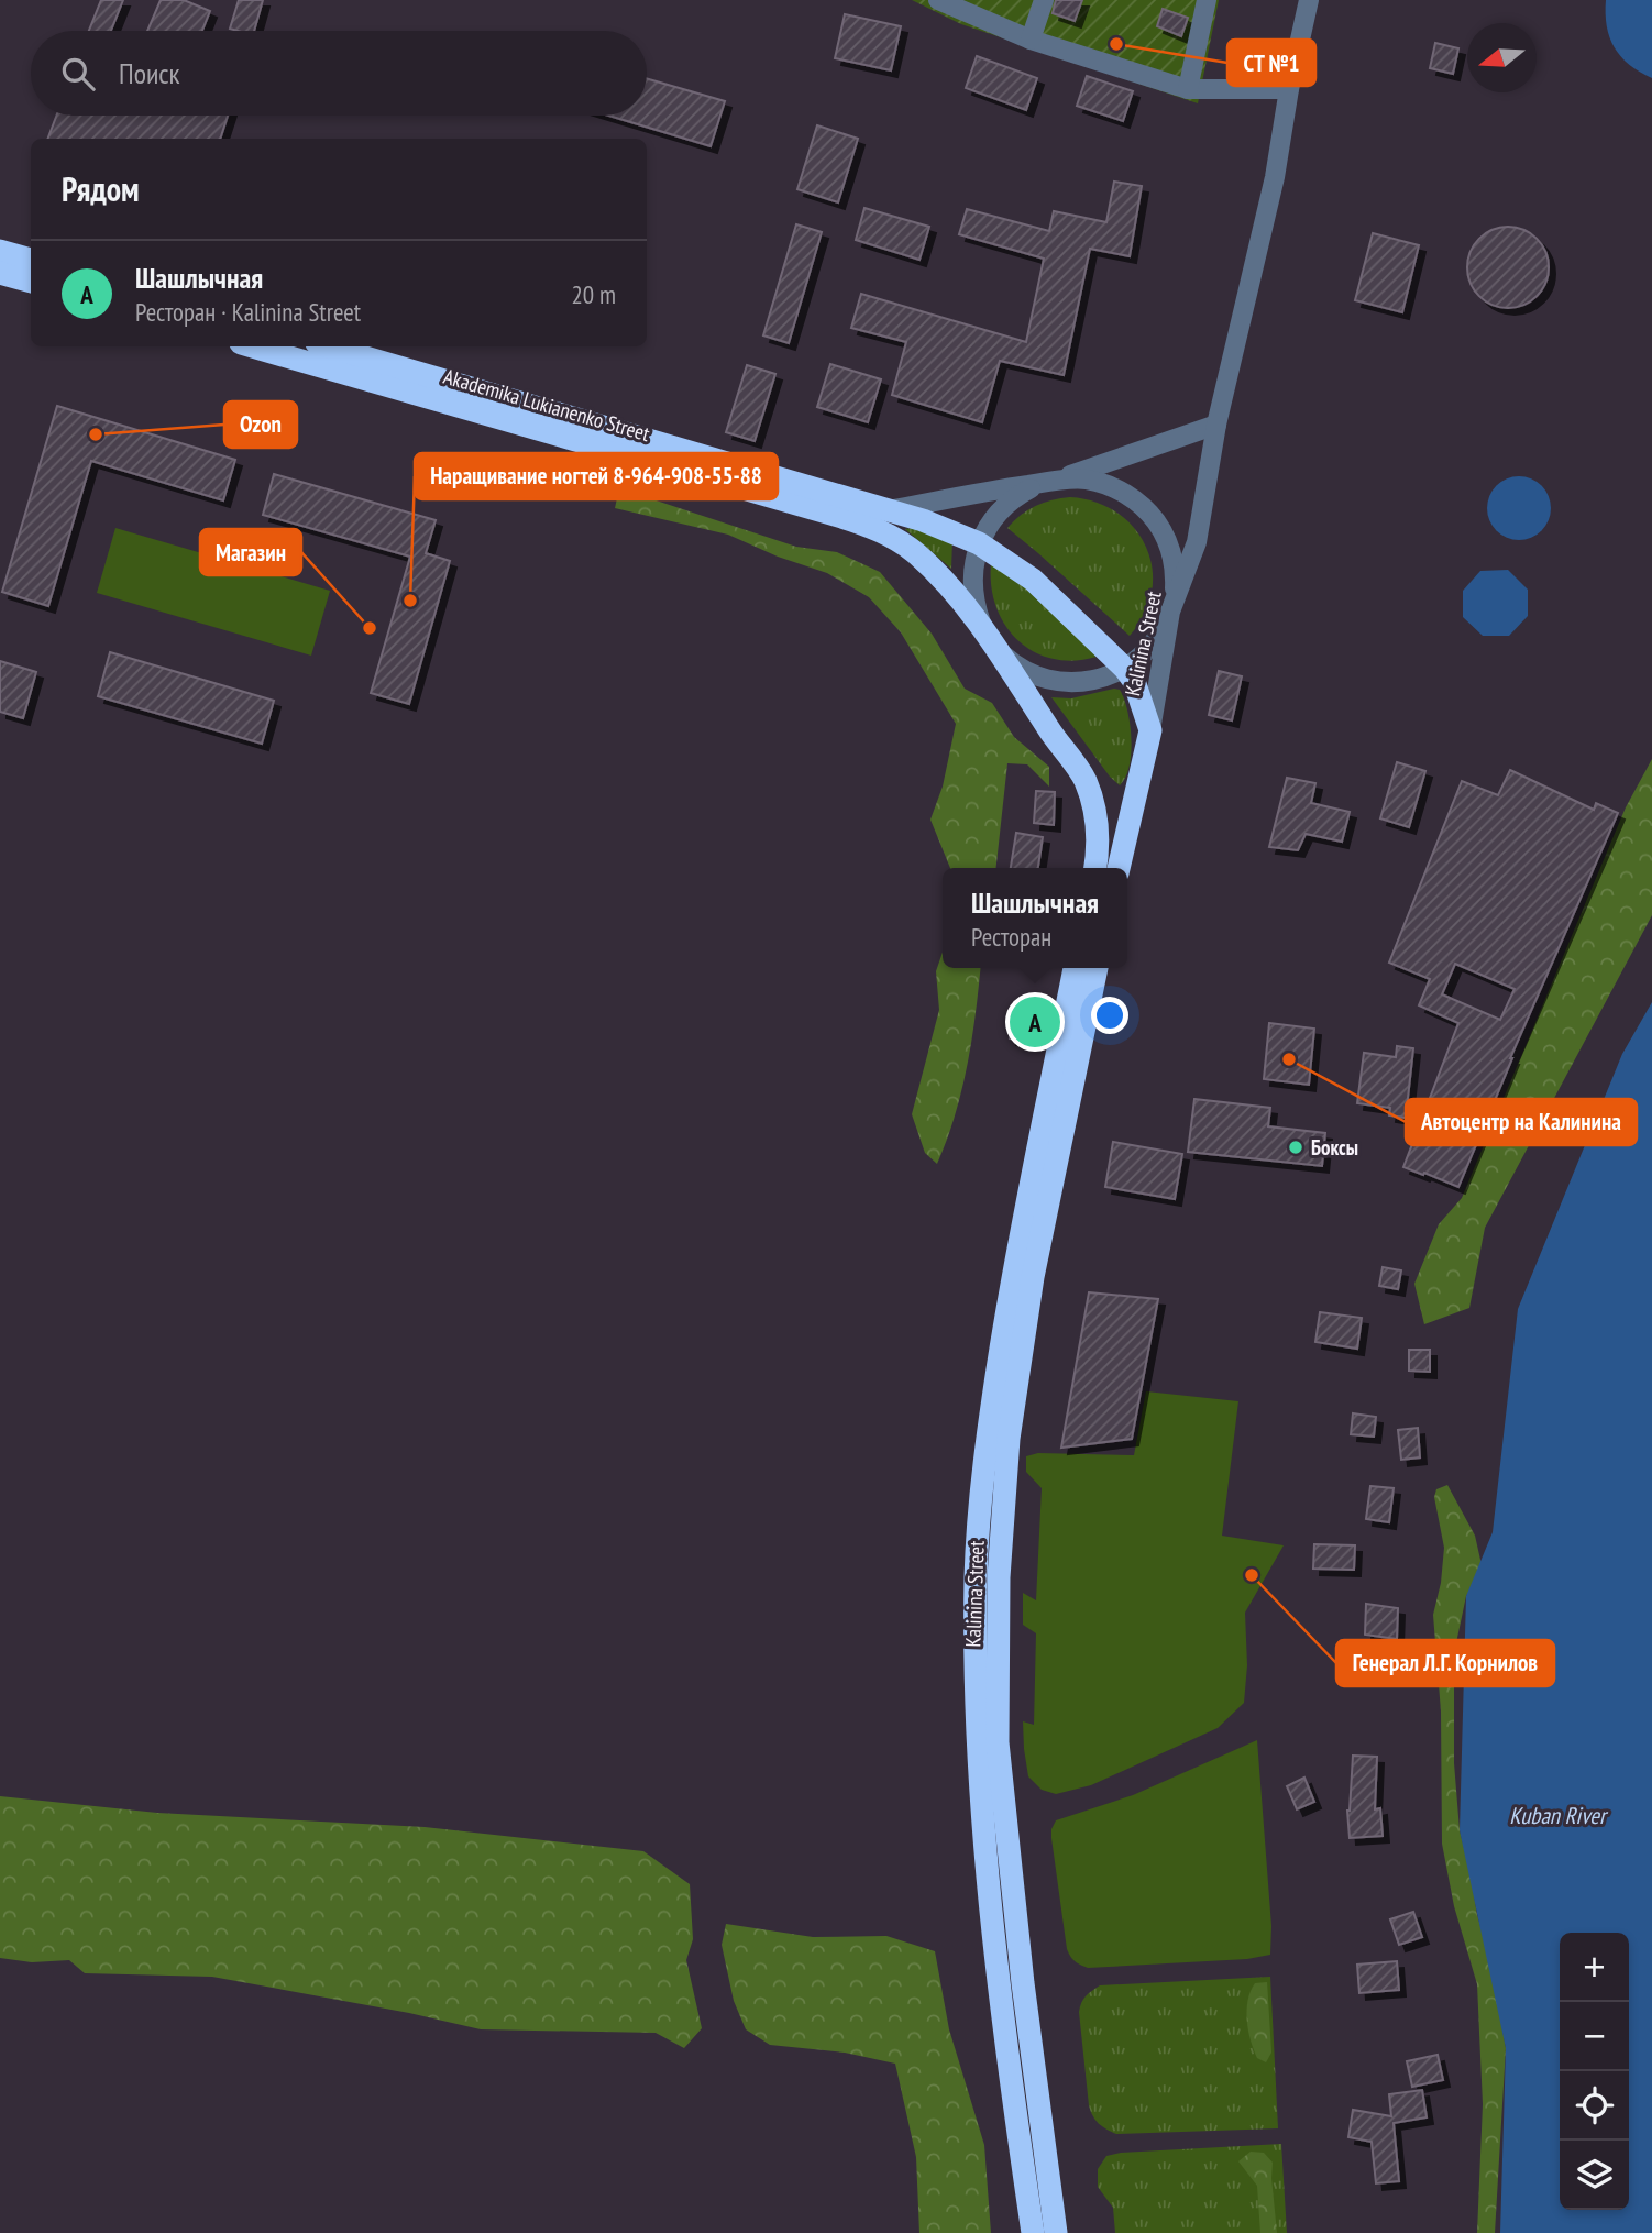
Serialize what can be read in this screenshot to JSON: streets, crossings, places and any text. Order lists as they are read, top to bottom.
{
  "streets": {
    "highway": ["Akademika Lukianenko Street", "Kalinina Street"]
  },
  "water": ["Kuban River"],
  "places": [
    "СТ №1",
    "Ozon",
    "Наращивание ногтей 8-964-908-55-88",
    "Магазин",
    "Автоцентр на Калинина",
    "Боксы",
    "Генерал Л.Г. Корнилов"
  ],
  "north": "left",
  "page": {
    "search": "Поиск",
    "heading": "Рядом",
    "list": [
      {
        "mark": "A",
        "name": "Шашлычная",
        "note": "Ресторан · Kalinina Street",
        "value": "20 m"
      }
    ],
    "popup": ["Шашлычная", "Ресторан"],
    "pins": "A",
    "map_buttons": ["+", "−"]
  }
}
